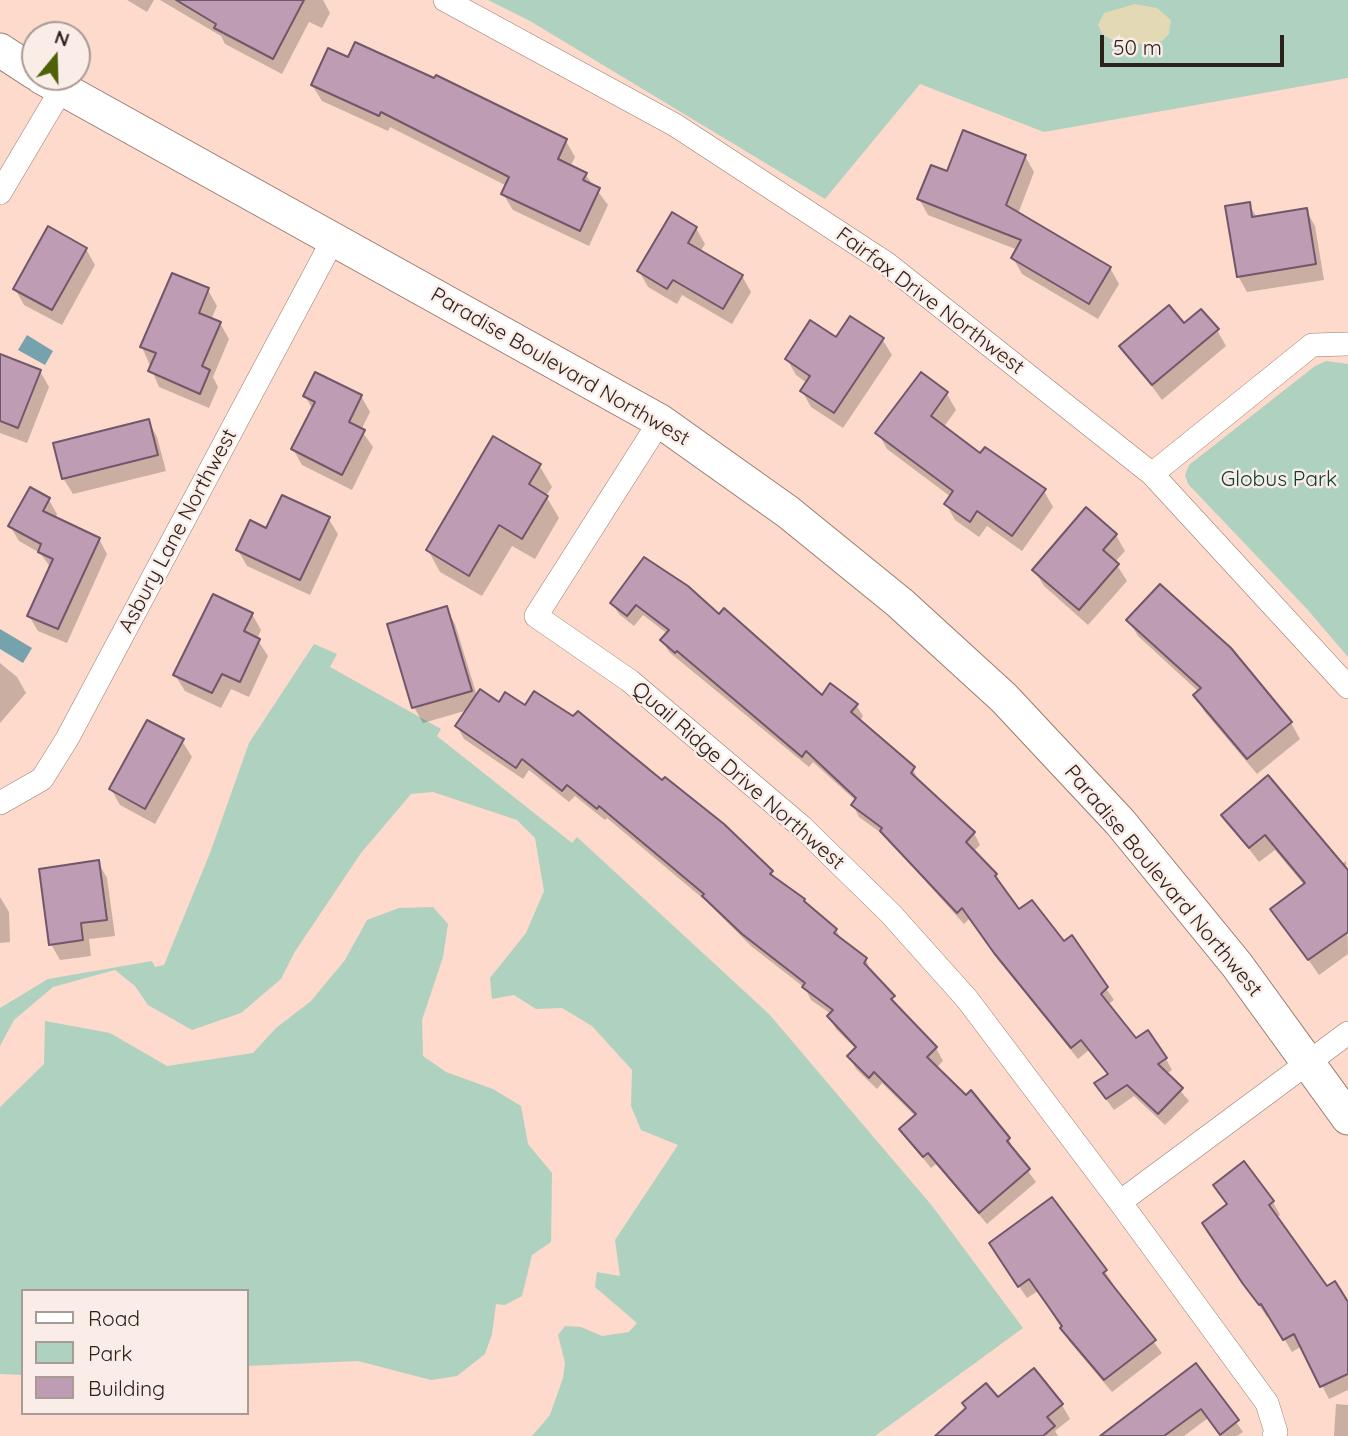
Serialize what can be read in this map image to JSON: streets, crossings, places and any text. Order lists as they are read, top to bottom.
{
  "streets": {
    "street": [
      "Fairfax Drive Northwest",
      "Paradise Boulevard Northwest",
      "Asbury Lane Northwest",
      "Quail Ridge Drive Northwest"
    ]
  },
  "crossings": [
    ["Paradise Boulevard Northwest", "Asbury Lane Northwest"],
    ["Paradise Boulevard Northwest", "Quail Ridge Drive Northwest"]
  ],
  "parks": ["Globus Park"],
  "legend": ["Road", "Park", "Building"],
  "scale_bar": "50 m",
  "north": "top"
}
